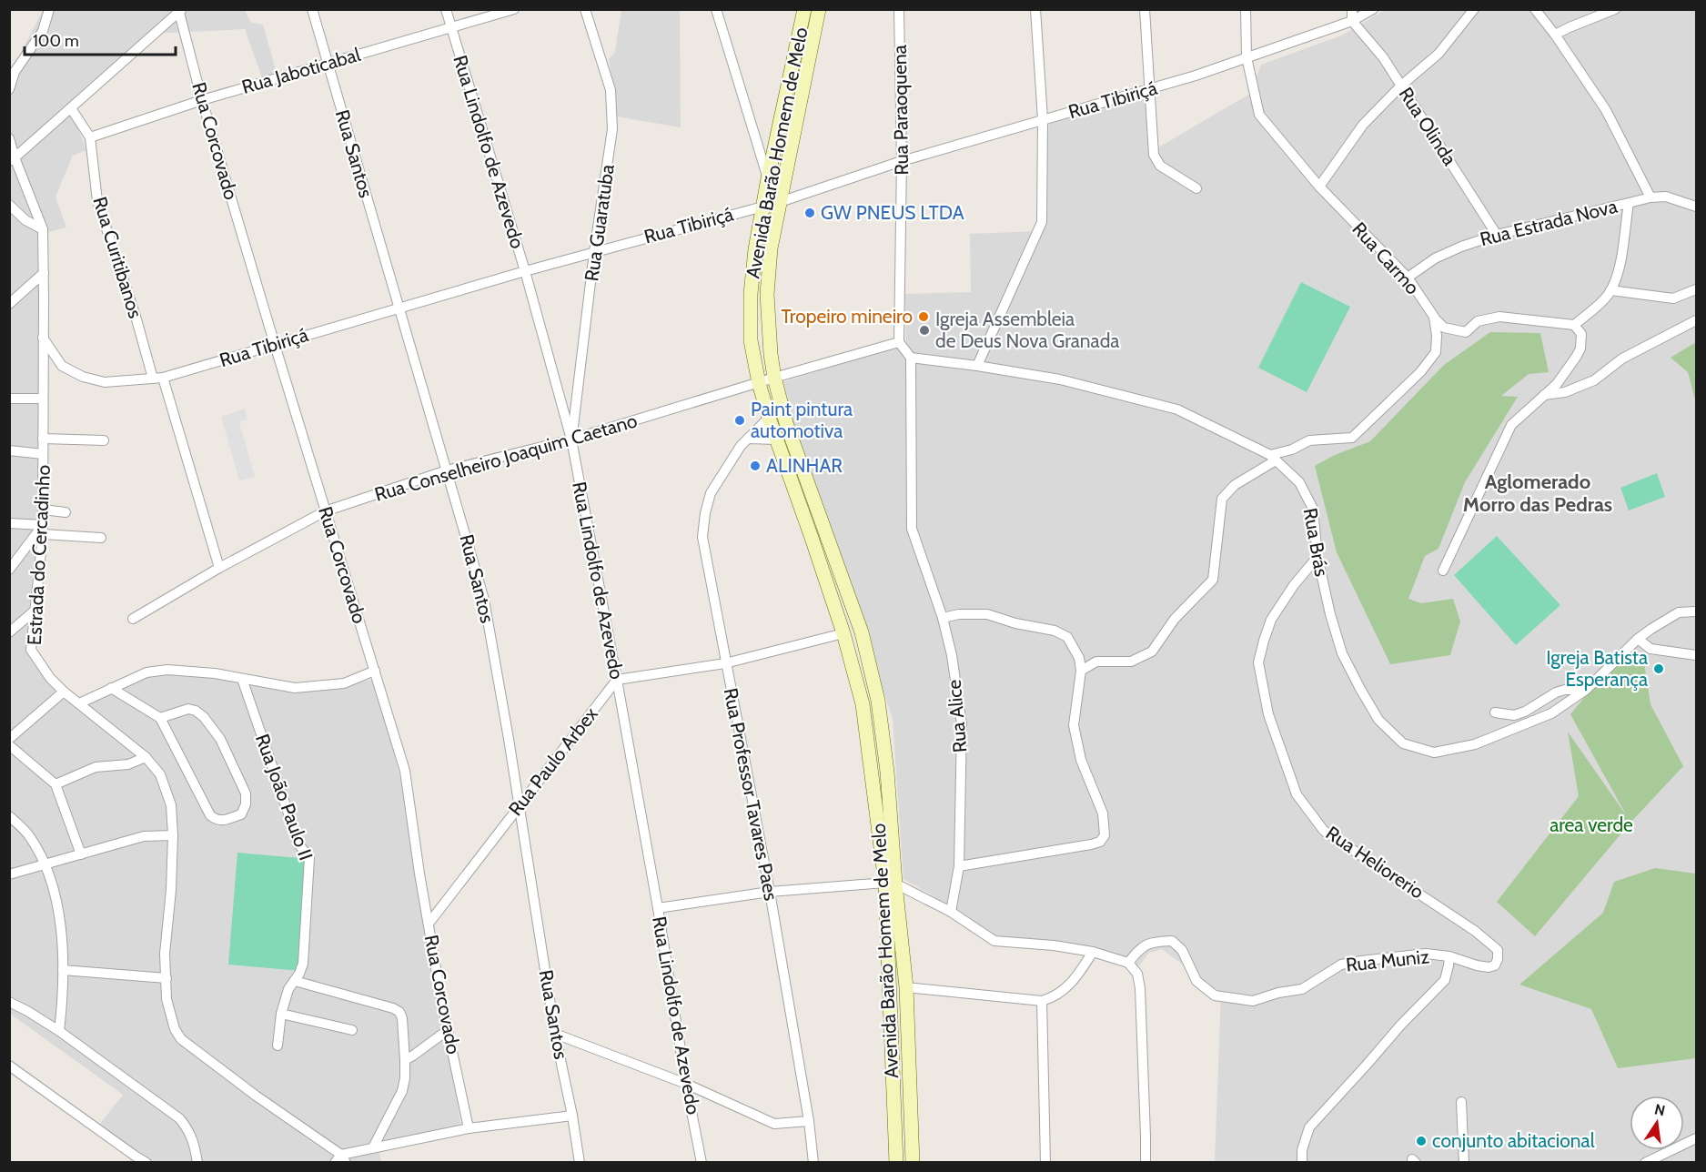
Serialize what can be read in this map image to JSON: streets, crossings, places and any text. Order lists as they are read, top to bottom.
{
  "streets": {
    "main road": ["Avenida Barão Homem de Melo"],
    "street": [
      "Rua Jaboticabal",
      "Rua Tibiriçá",
      "Rua Paraoquena",
      "Rua Olinda",
      "Rua Corcovado",
      "Rua Lindolfo de Azevedo",
      "Rua Santos",
      "Rua Guaratuba",
      "Rua Estrada Nova",
      "Rua Curitibanos",
      "Rua Carmo",
      "Rua Conselheiro Joaquim Caetano",
      "Rua Brás",
      "Estrada do Cercadinho",
      "Rua Alice",
      "Rua Paulo Arbex",
      "Rua Professor Tavares Paes",
      "Rua João Paulo II",
      "Rua Heliorerio",
      "Rua Muniz"
    ]
  },
  "crossings": [
    ["Rua Jaboticabal", "Rua Corcovado"],
    ["Rua Jaboticabal", "Rua Lindolfo de Azevedo"],
    ["Rua Jaboticabal", "Rua Santos"],
    ["Rua Jaboticabal", "Rua Curitibanos"],
    ["Rua Tibiriçá", "Rua Paraoquena"],
    ["Rua Tibiriçá", "Rua Olinda"],
    ["Rua Tibiriçá", "Rua Corcovado"],
    ["Rua Tibiriçá", "Rua Lindolfo de Azevedo"],
    ["Rua Tibiriçá", "Avenida Barão Homem de Melo"],
    ["Rua Tibiriçá", "Rua Santos"],
    ["Rua Tibiriçá", "Rua Guaratuba"],
    ["Rua Tibiriçá", "Rua Curitibanos"],
    ["Rua Tibiriçá", "Rua Carmo"],
    ["Rua Tibiriçá", "Estrada do Cercadinho"],
    ["Rua Paraoquena", "Rua Conselheiro Joaquim Caetano"],
    ["Rua Olinda", "Rua Estrada Nova"],
    ["Rua Corcovado", "Rua Conselheiro Joaquim Caetano"],
    ["Rua Corcovado", "Rua Paulo Arbex"],
    ["Rua Lindolfo de Azevedo", "Rua Guaratuba"],
    ["Rua Lindolfo de Azevedo", "Rua Conselheiro Joaquim Caetano"],
    ["Rua Lindolfo de Azevedo", "Rua Paulo Arbex"],
    ["Avenida Barão Homem de Melo", "Rua Conselheiro Joaquim Caetano"],
    ["Avenida Barão Homem de Melo", "Rua Professor Tavares Paes"],
    ["Rua Santos", "Rua Conselheiro Joaquim Caetano"],
    ["Rua Santos", "Rua Paulo Arbex"],
    ["Rua Guaratuba", "Rua Conselheiro Joaquim Caetano"],
    ["Rua Estrada Nova", "Rua Carmo"],
    ["Rua Curitibanos", "Rua Conselheiro Joaquim Caetano"],
    ["Rua Carmo", "Rua Brás"],
    ["Rua Brás", "Rua Alice"],
    ["Rua Brás", "Rua Heliorerio"],
    ["Rua Heliorerio", "Rua Muniz"]
  ],
  "districts": ["Aglomerado Morro das Pedras"],
  "parks": ["area verde"],
  "places": [
    "GW PNEUS LTDA",
    "Tropeiro mineiro",
    "Igreja Assembleia de Deus Nova Granada",
    "Paint pintura automotiva",
    "ALINHAR",
    "Igreja Batista Esperança",
    "conjunto abitacional"
  ],
  "scale_bar": "100 m",
  "north": "top"
}
